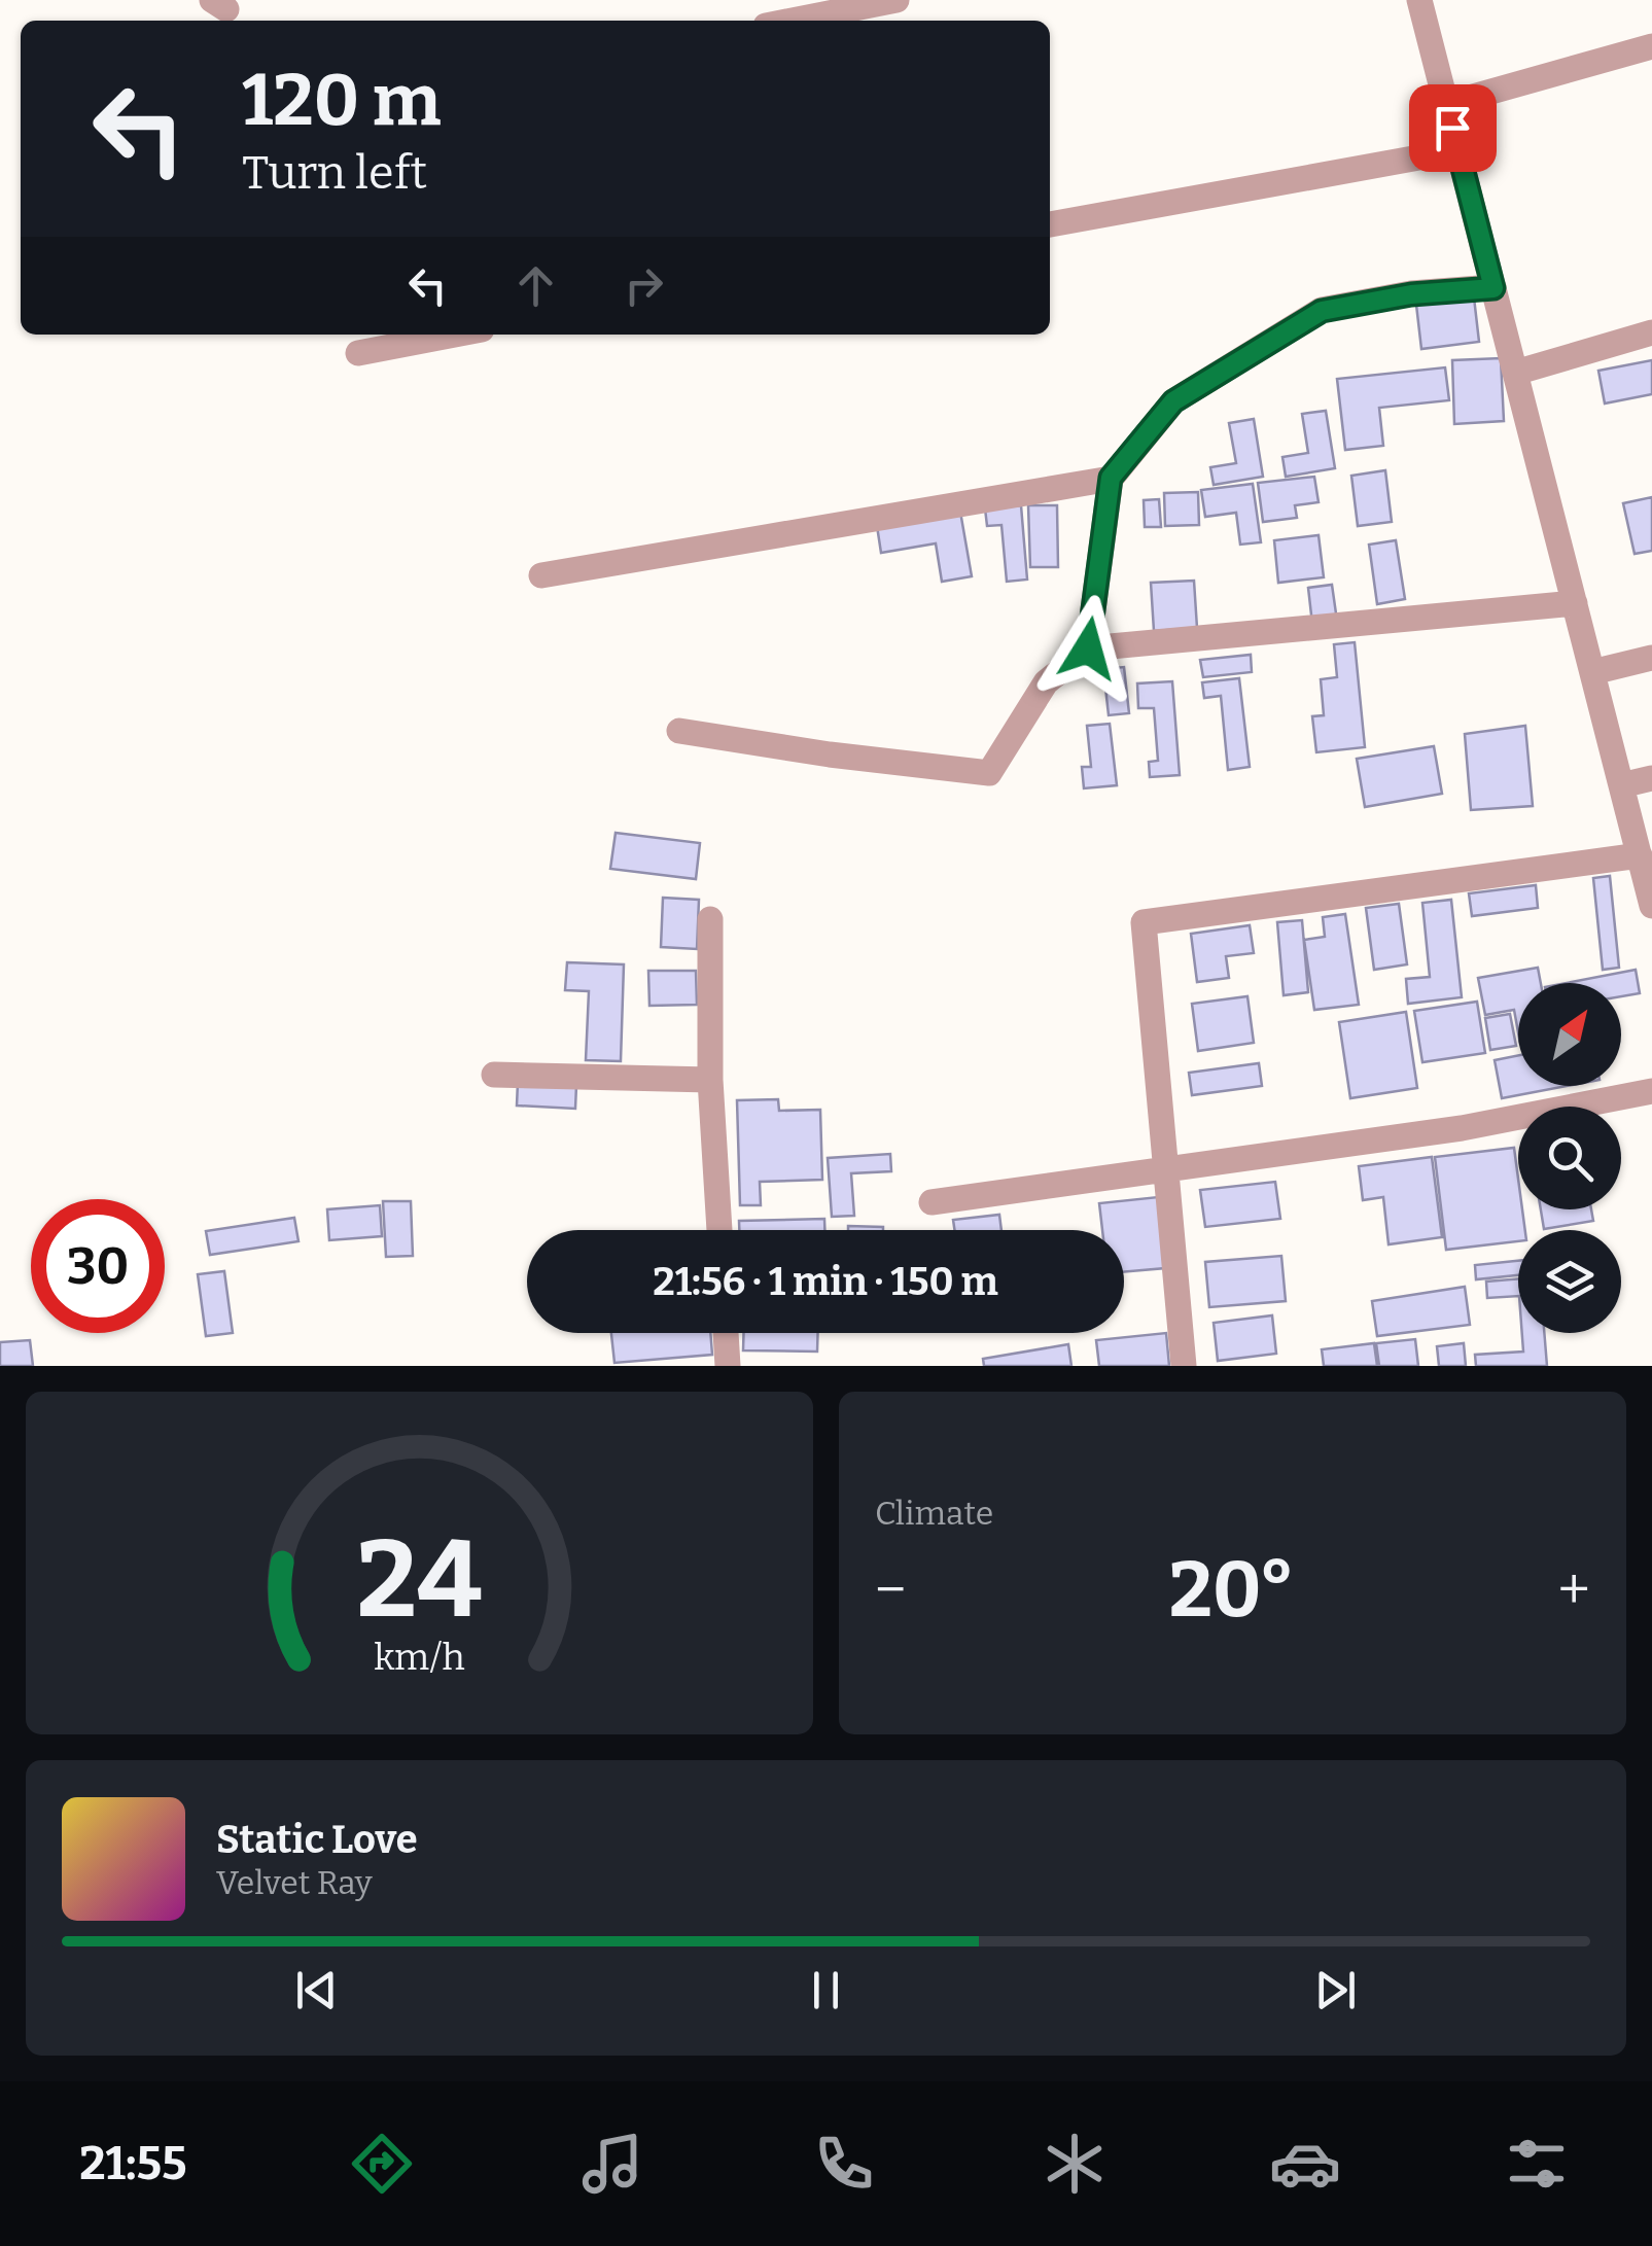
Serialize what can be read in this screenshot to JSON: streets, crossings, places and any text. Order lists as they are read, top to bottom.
{
  "north": "top right",
  "page": {
    "turn": ["120 m", "Turn left"],
    "limit": "30",
    "trip": "21:56 · 1 min · 150 m",
    "tile": "Climate",
    "heat": ["−", "20°", "+"],
    "song": ["Static Love", "Velvet Ray"],
    "tabs": "21:55",
    "gauge": ["24", "km/h"]
  }
}
